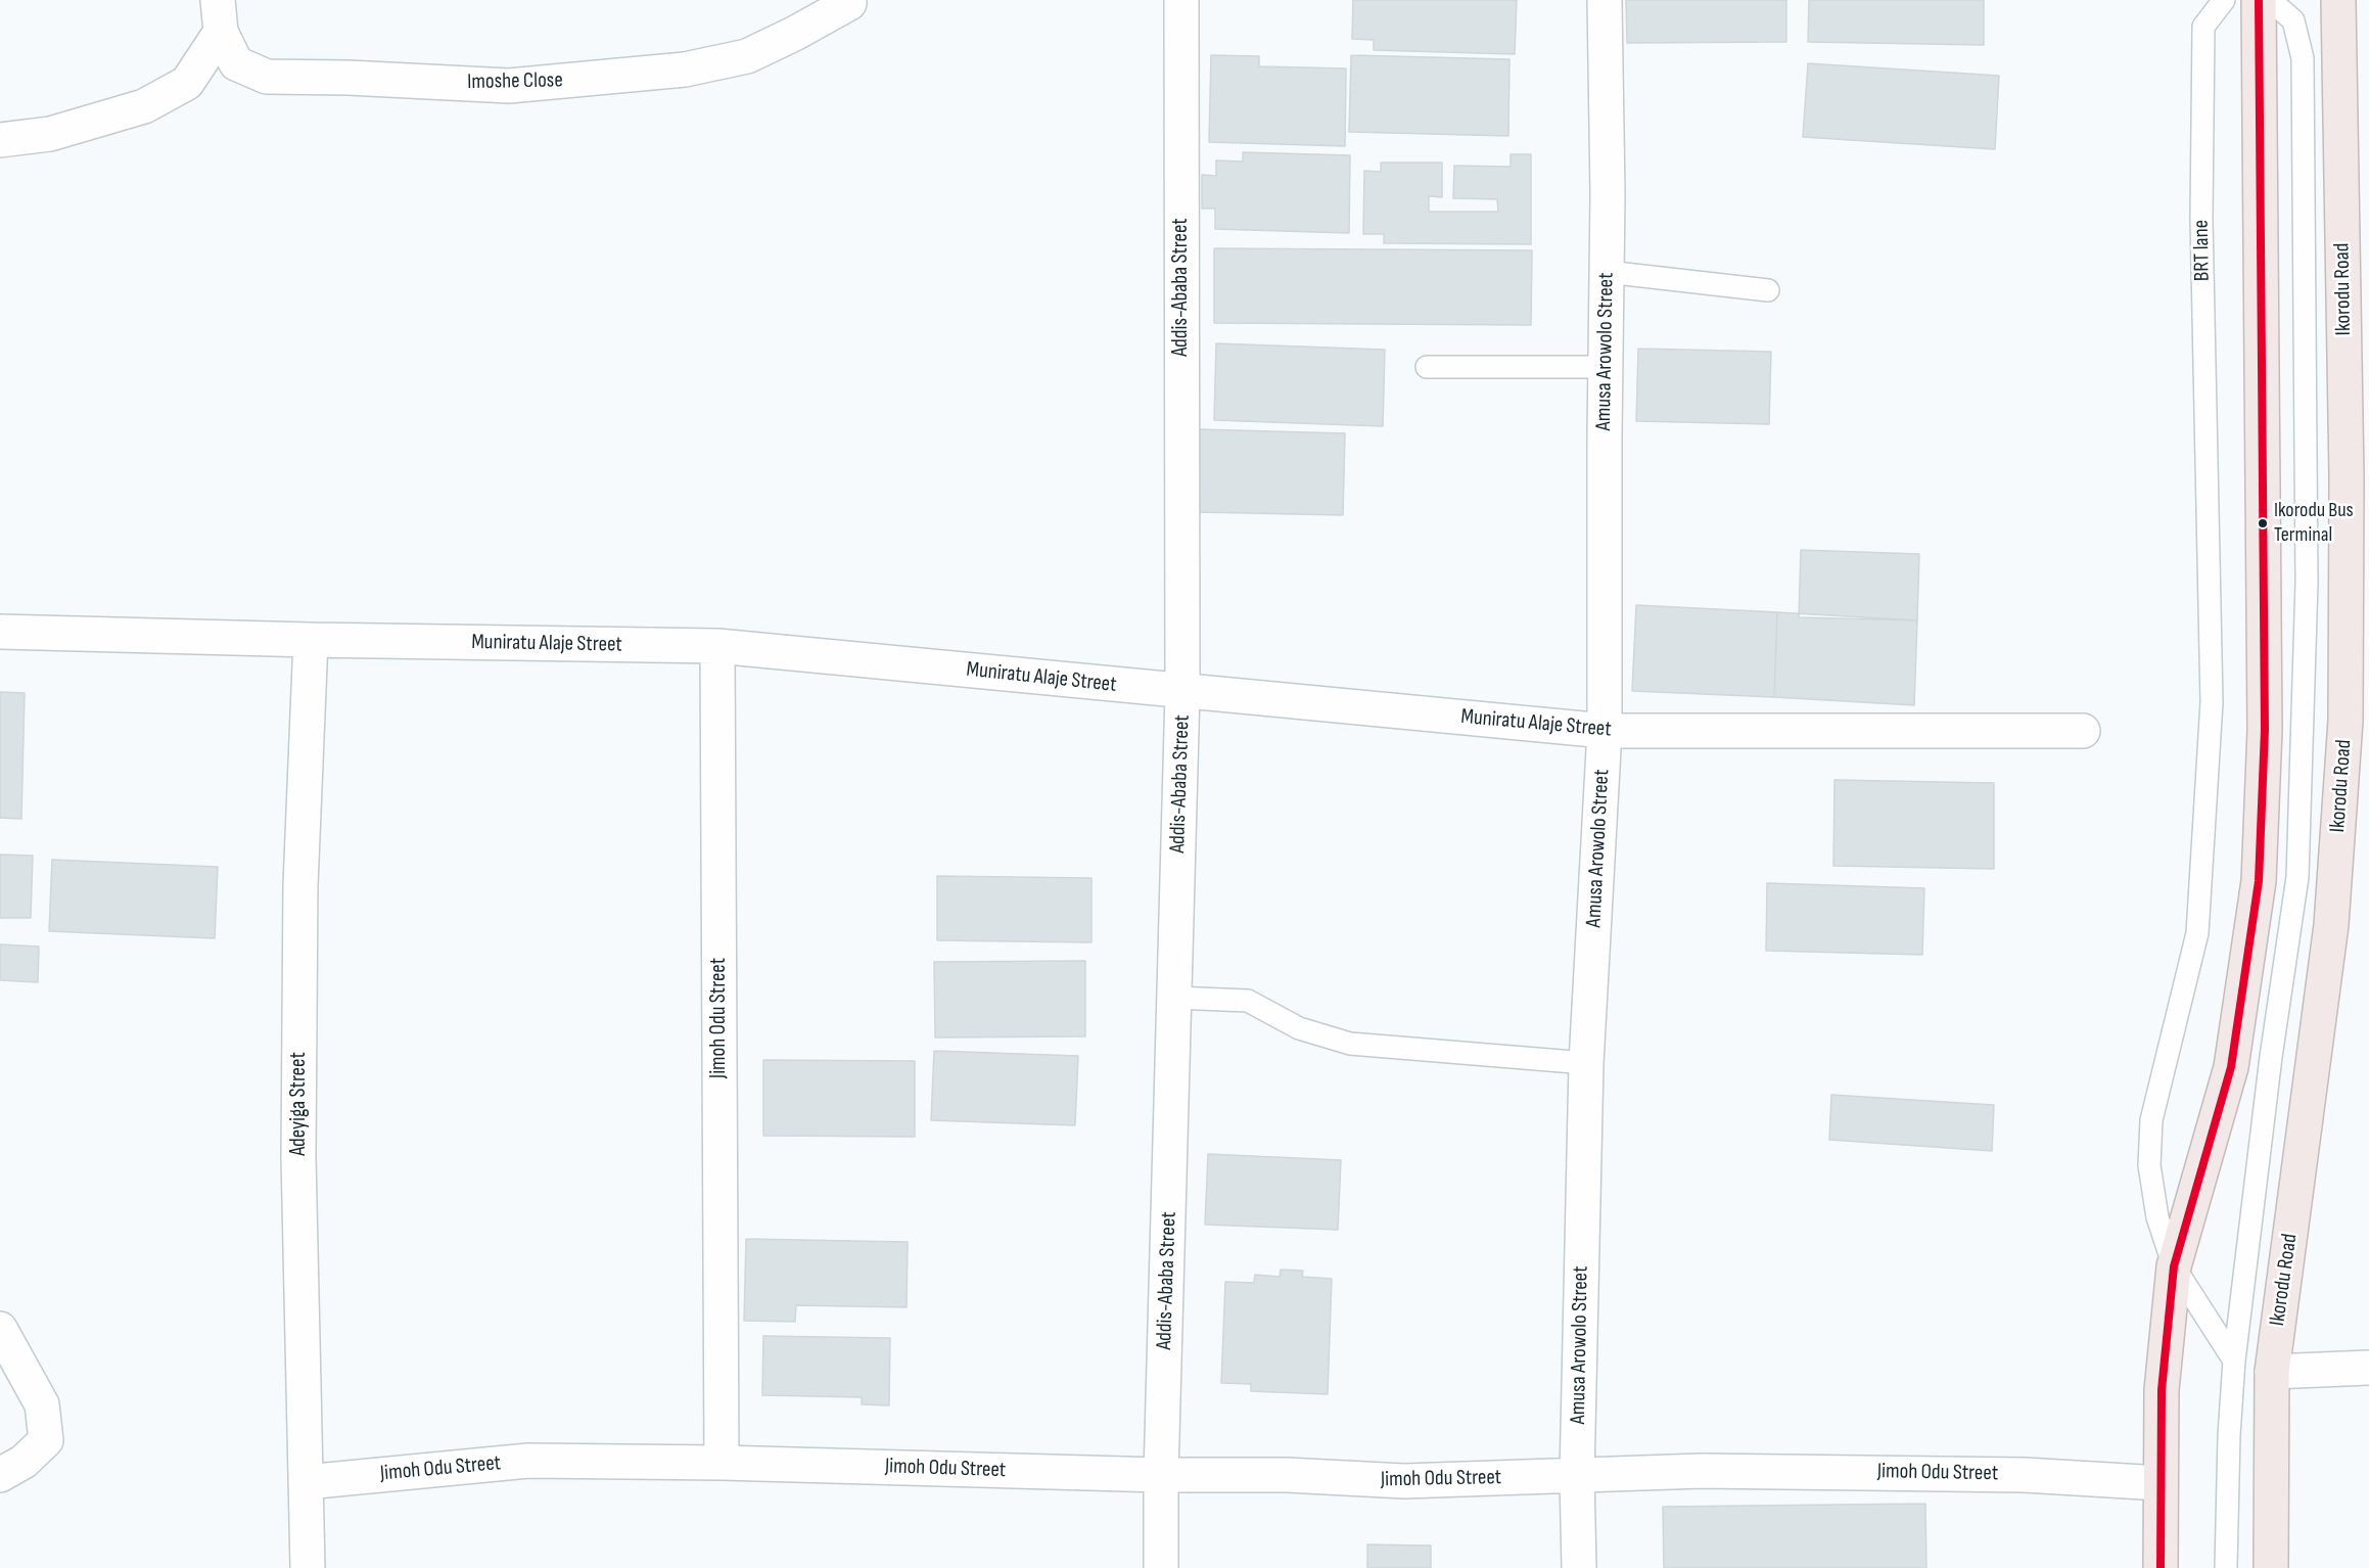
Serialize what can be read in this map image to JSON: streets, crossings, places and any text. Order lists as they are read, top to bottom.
{
  "streets": {
    "highway": ["Ikorodu Road"],
    "street": [
      "Imoshe Close",
      "Addis-Ababa Street",
      "Amusa Arowolo Street",
      "Muniratu Alaje Street",
      "Jimoh Odu Street",
      "Adeyiga Street"
    ],
    "lane": ["BRT lane"]
  },
  "crossings": [
    ["Addis-Ababa Street", "Muniratu Alaje Street"],
    ["Addis-Ababa Street", "Jimoh Odu Street"],
    ["Amusa Arowolo Street", "Muniratu Alaje Street"],
    ["Amusa Arowolo Street", "Jimoh Odu Street"],
    ["Muniratu Alaje Street", "Jimoh Odu Street"],
    ["Muniratu Alaje Street", "Adeyiga Street"],
    ["Jimoh Odu Street", "Adeyiga Street"]
  ],
  "places": ["Ikorodu Bus Terminal"]
}
